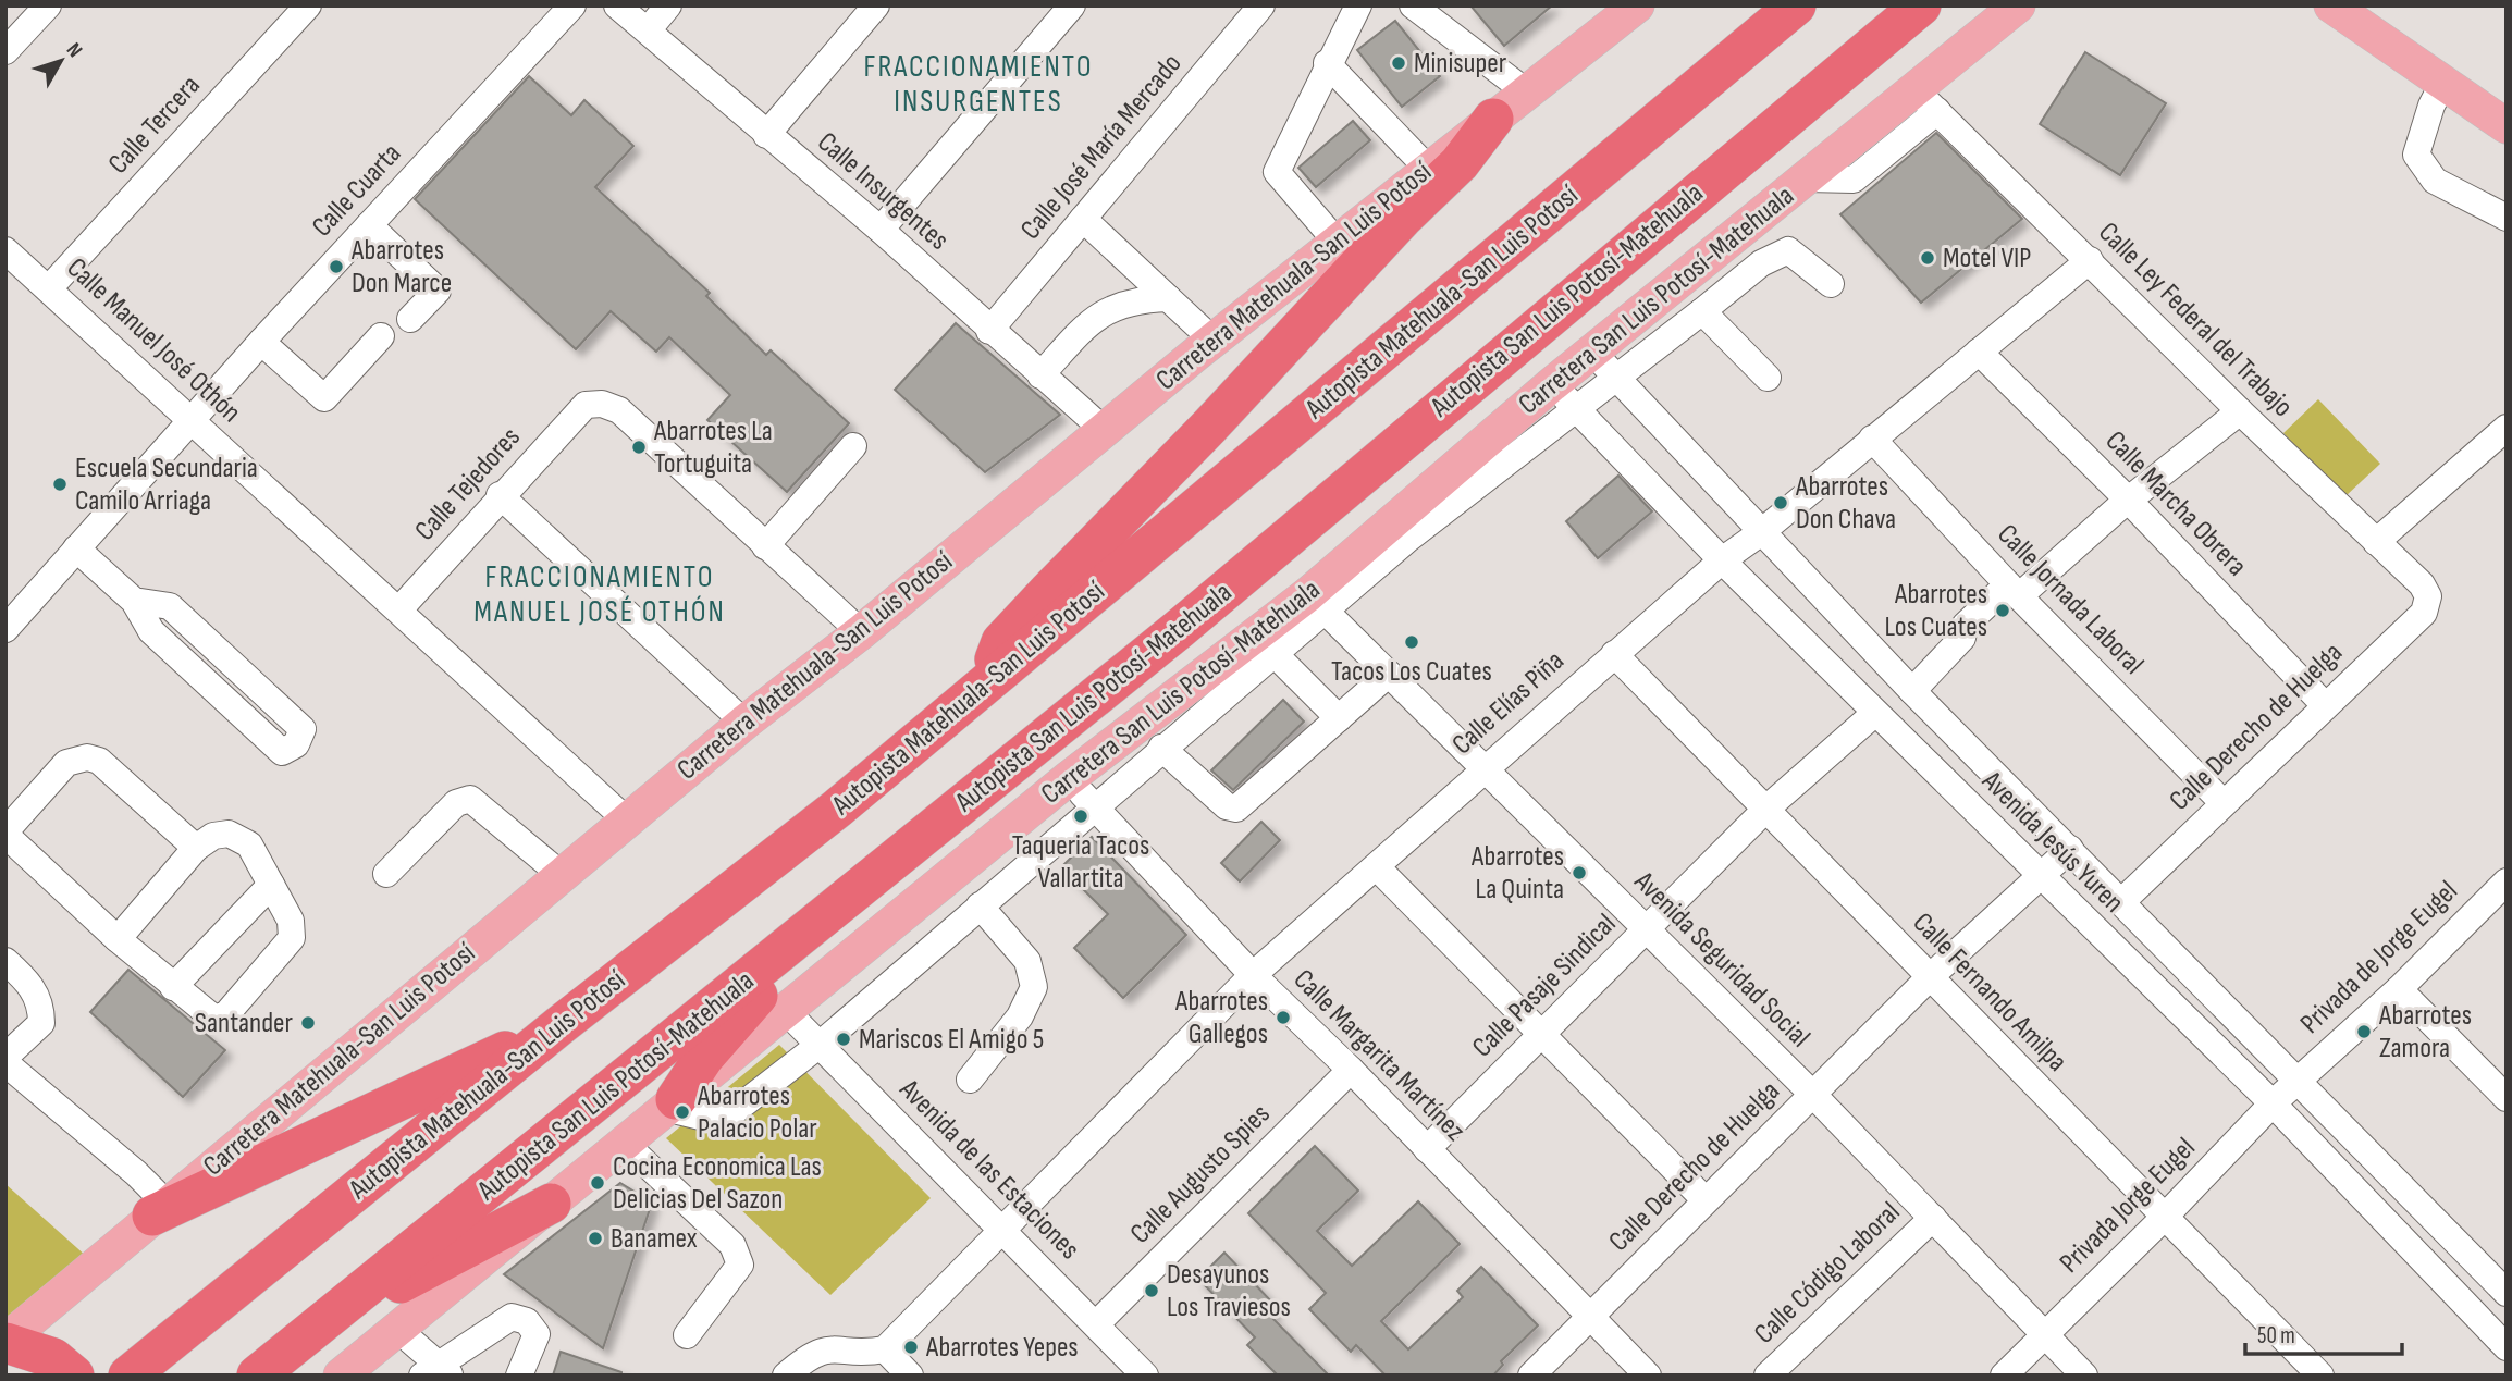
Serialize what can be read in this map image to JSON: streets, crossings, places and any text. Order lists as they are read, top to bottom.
{
  "streets": {
    "highway": ["Autopista San Luis Potosí-Matehuala", "Autopista Matehuala-San Luis Potosí"],
    "main road": ["Carretera Matehuala-San Luis Potosí", "Carretera San Luis Potosí-Matehuala"],
    "street": [
      "Calle Tercera",
      "Calle José María Mercado",
      "Calle Cuarta",
      "Calle Insurgentes",
      "Calle Ley Federal del Trabajo",
      "Calle Manuel José Othón",
      "Calle Tejedores",
      "Calle Marcha Obrera",
      "Calle Jornada Laboral",
      "Calle Elías Piña",
      "Calle Derecho de Huelga",
      "Avenida Jesús Yuren",
      "Privada de Jorge Eugel",
      "Avenida Seguridad Social",
      "Calle Pasaje Sindical",
      "Calle Fernando Amilpa",
      "Calle Margarita Martínez",
      "Avenida de las Estaciones",
      "Calle Augusto Spies",
      "Privada Jorge Eugel",
      "Calle Código Laboral"
    ]
  },
  "crossings": [
    ["Calle Tercera", "Calle Manuel José Othón"],
    ["Calle José María Mercado", "Calle Insurgentes"],
    ["Calle Cuarta", "Calle Manuel José Othón"],
    ["Calle Insurgentes", "Carretera Matehuala-San Luis Potosí"],
    ["Carretera Matehuala-San Luis Potosí", "Calle Manuel José Othón"],
    ["Carretera San Luis Potosí-Matehuala", "Calle Ley Federal del Trabajo"],
    ["Carretera San Luis Potosí-Matehuala", "Avenida Jesús Yuren"],
    ["Carretera San Luis Potosí-Matehuala", "Avenida Seguridad Social"],
    ["Carretera San Luis Potosí-Matehuala", "Calle Margarita Martínez"],
    ["Carretera San Luis Potosí-Matehuala", "Avenida de las Estaciones"],
    ["Calle Ley Federal del Trabajo", "Calle Elías Piña"],
    ["Calle Ley Federal del Trabajo", "Calle Derecho de Huelga"],
    ["Calle Manuel José Othón", "Calle Tejedores"],
    ["Calle Marcha Obrera", "Calle Elías Piña"],
    ["Calle Marcha Obrera", "Calle Derecho de Huelga"],
    ["Calle Jornada Laboral", "Calle Elías Piña"],
    ["Calle Jornada Laboral", "Calle Derecho de Huelga"],
    ["Calle Elías Piña", "Avenida Jesús Yuren"],
    ["Calle Elías Piña", "Avenida Seguridad Social"],
    ["Calle Elías Piña", "Calle Fernando Amilpa"],
    ["Calle Elías Piña", "Calle Margarita Martínez"],
    ["Calle Elías Piña", "Avenida de las Estaciones"],
    ["Calle Derecho de Huelga", "Avenida Jesús Yuren"],
    ["Calle Derecho de Huelga", "Avenida Seguridad Social"],
    ["Calle Derecho de Huelga", "Calle Fernando Amilpa"],
    ["Calle Derecho de Huelga", "Calle Margarita Martínez"],
    ["Avenida Jesús Yuren", "Privada de Jorge Eugel"],
    ["Avenida Jesús Yuren", "Calle Pasaje Sindical"],
    ["Avenida Jesús Yuren", "Privada Jorge Eugel"],
    ["Privada de Jorge Eugel", "Privada Jorge Eugel"],
    ["Avenida Seguridad Social", "Calle Pasaje Sindical"],
    ["Avenida Seguridad Social", "Privada Jorge Eugel"],
    ["Avenida Seguridad Social", "Calle Código Laboral"],
    ["Calle Pasaje Sindical", "Calle Fernando Amilpa"],
    ["Calle Pasaje Sindical", "Calle Margarita Martínez"],
    ["Calle Fernando Amilpa", "Privada Jorge Eugel"],
    ["Calle Margarita Martínez", "Calle Augusto Spies"],
    ["Avenida de las Estaciones", "Calle Augusto Spies"]
  ],
  "districts": ["FRACCIONAMIENTO INSURGENTES", "FRACCIONAMIENTO MANUEL JOSÉ OTHÓN"],
  "places": [
    "Minisuper",
    "Motel VIP",
    "Abarrotes Don Marce",
    "Abarrotes La Tortuguita",
    "Escuela Secundaria Camilo Arriaga",
    "Abarrotes Don Chava",
    "Abarrotes Los Cuates",
    "Tacos Los Cuates",
    "Taqueria Tacos Vallartita",
    "Abarrotes La Quinta",
    "Abarrotes Gallegos",
    "Santander",
    "Abarrotes Zamora",
    "Mariscos El Amigo 5",
    "Abarrotes Palacio Polar",
    "Cocina Economica Las Delicias Del Sazon",
    "Banamex",
    "Desayunos Los Traviesos",
    "Abarrotes Yepes"
  ],
  "scale_bar": "50 m",
  "north": "top right"
}
